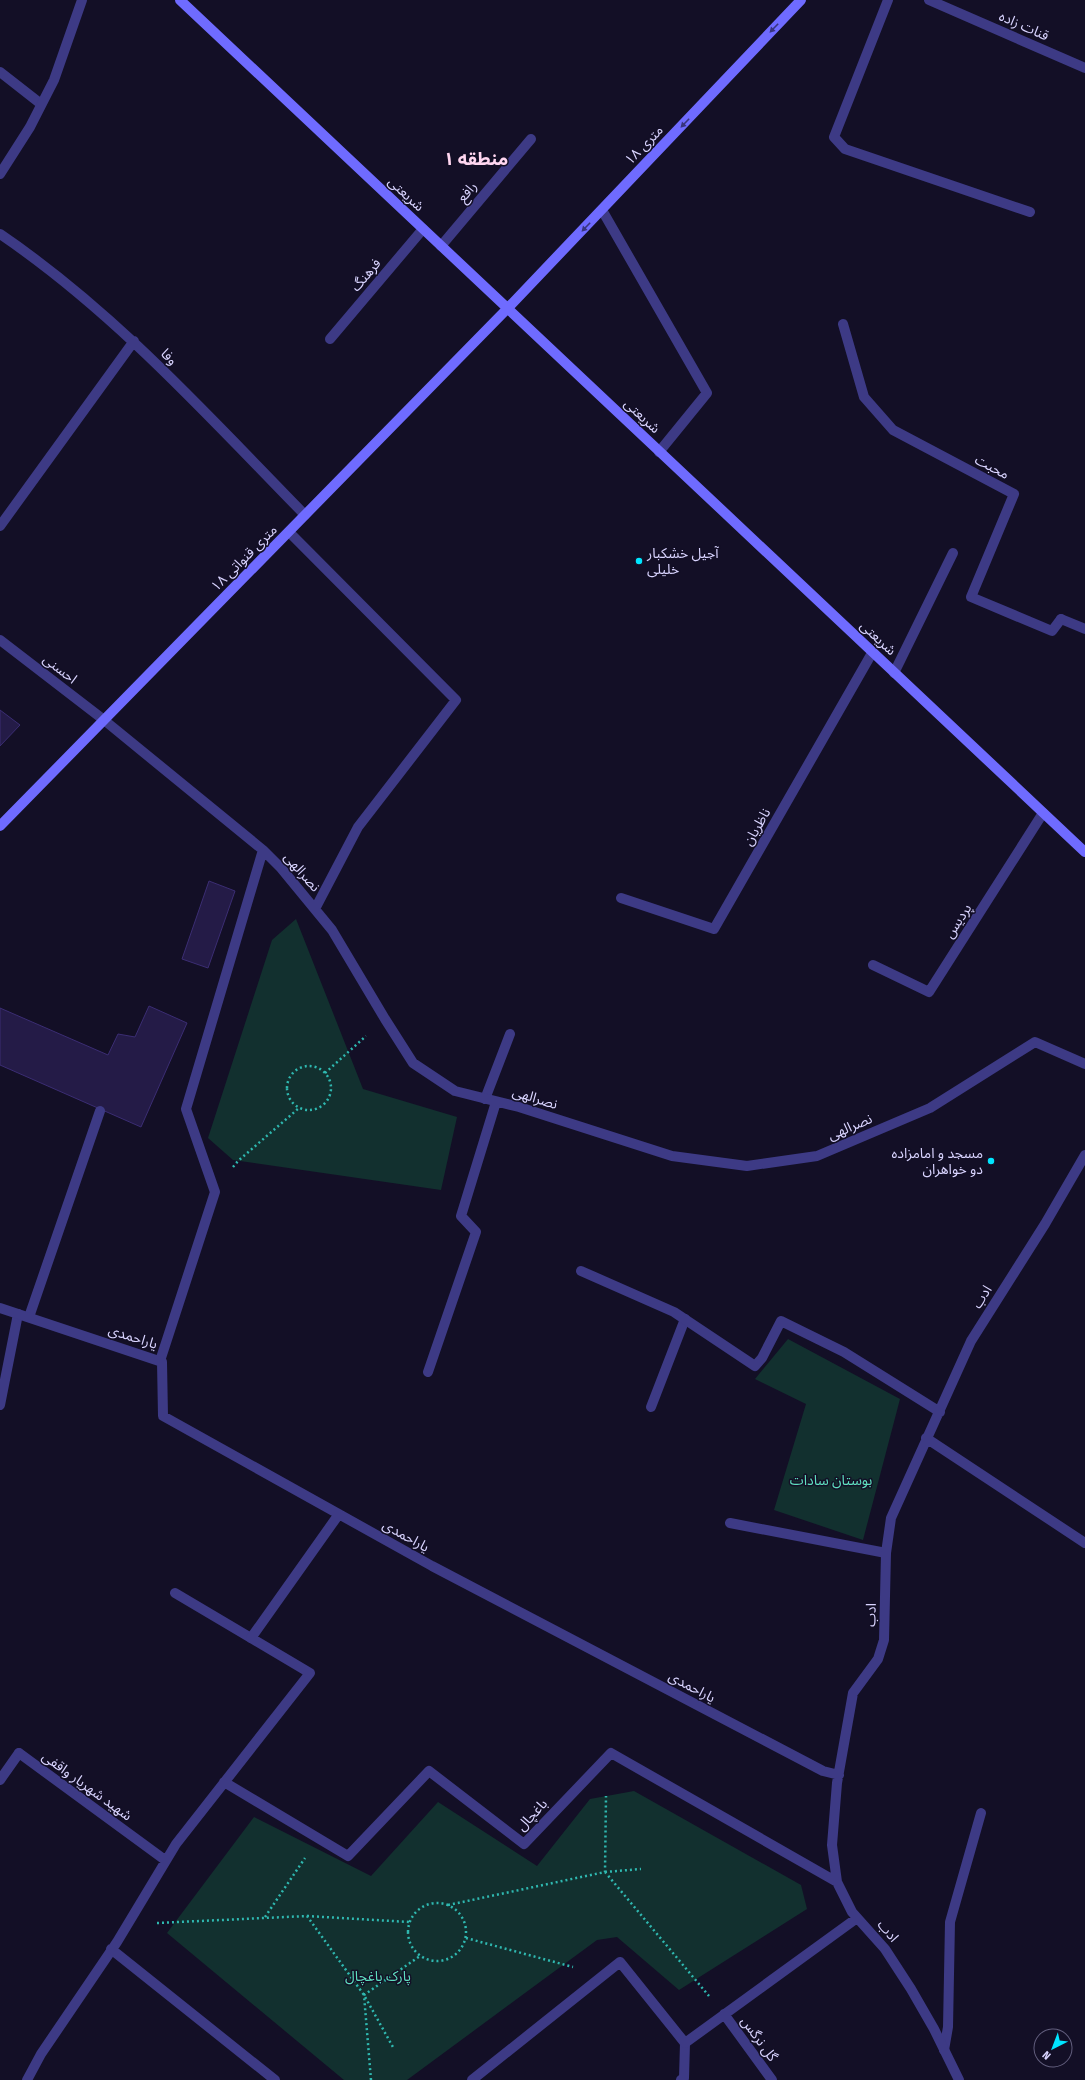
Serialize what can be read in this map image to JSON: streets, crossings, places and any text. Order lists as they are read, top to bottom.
{
  "streets": {
    "street": [
      "قنات زاده",
      "۱۸ متری",
      "رافع",
      "شریعتی",
      "فرهنگ",
      "وفا",
      "محبت",
      "۱۸ متری قنواتی",
      "احسنی",
      "ناظریان",
      "نصرالهی",
      "پردیس",
      "ادب",
      "یاراحمدی",
      "شهید شهریار واقفی",
      "باغچال",
      "گل نرگس"
    ]
  },
  "crossings": [
    ["۱۸ متری", "شریعتی"],
    ["۱۸ متری", "۱۸ متری قنواتی"],
    ["رافع", "شریعتی"],
    ["شریعتی", "فرهنگ"],
    ["شریعتی", "۱۸ متری قنواتی"],
    ["شریعتی", "ناظریان"],
    ["شریعتی", "پردیس"],
    ["وفا", "۱۸ متری قنواتی"],
    ["۱۸ متری قنواتی", "احسنی"],
    ["۱۸ متری قنواتی", "نصرالهی"],
    ["احسنی", "نصرالهی"],
    ["ادب", "یاراحمدی"]
  ],
  "one_way": ["۱۸ متری"],
  "districts": ["منطقه ۱"],
  "parks": ["بوستان سادات", "پارک باغچال"],
  "places": ["آجیل خشکبار خلیلی", "مسجد و امامزاده دو خواهران"],
  "north": "bottom left"
}
